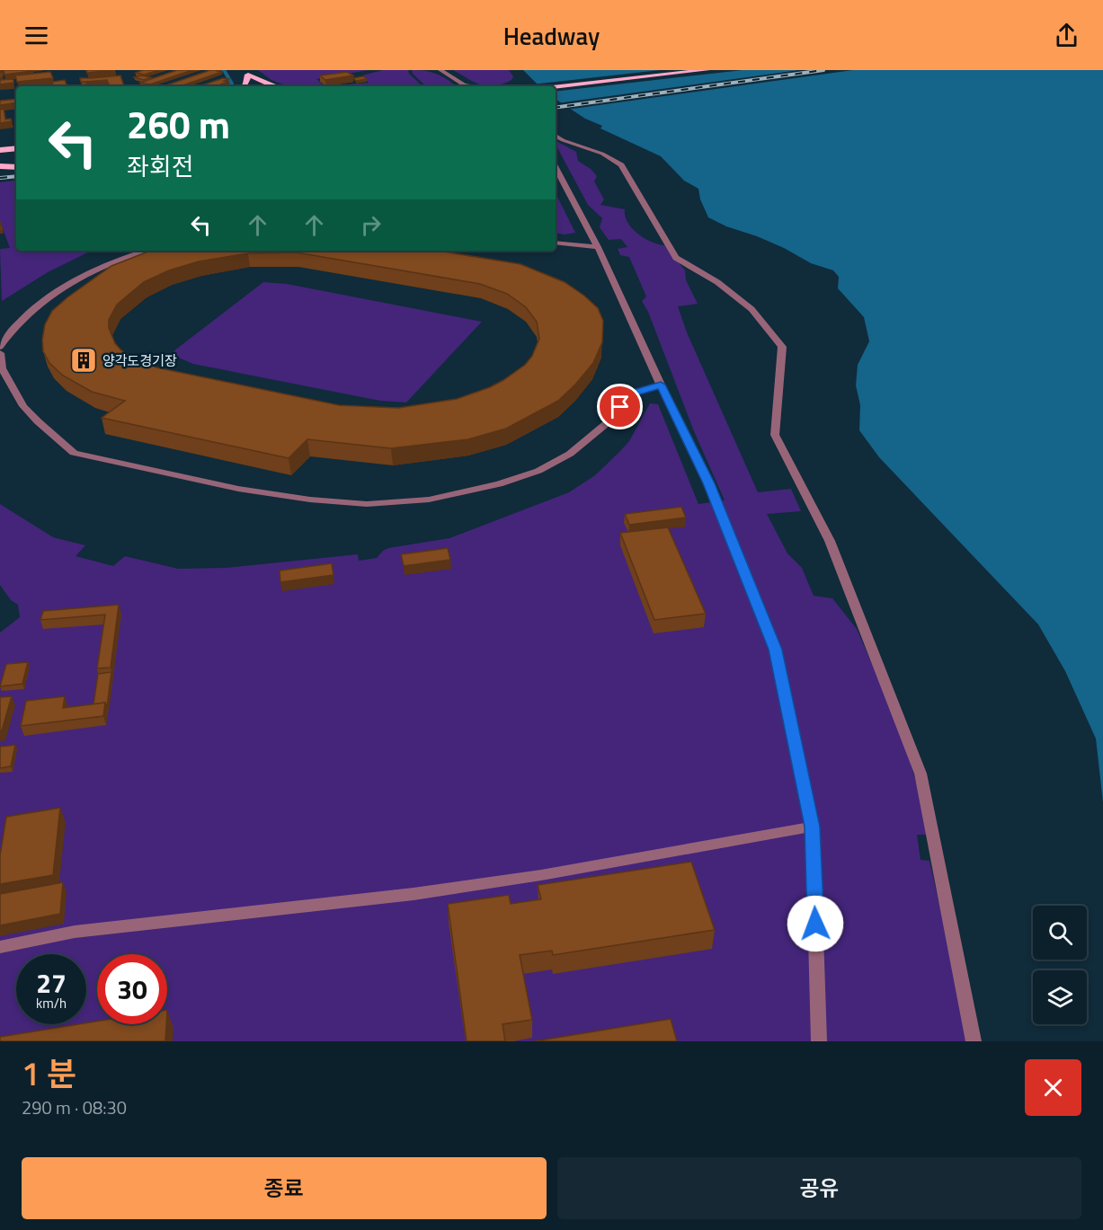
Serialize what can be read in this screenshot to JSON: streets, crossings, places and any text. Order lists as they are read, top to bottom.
{
  "places": {
    "building": ["양각도경기장"]
  },
  "page": {
    "header": "Headway",
    "turn": ["260 m", "좌회전"],
    "speed": "27 km/h",
    "limit": "30",
    "heading": ["1 분", "290 m · 08:30"],
    "buttons": ["종료", "공유"]
  }
}
